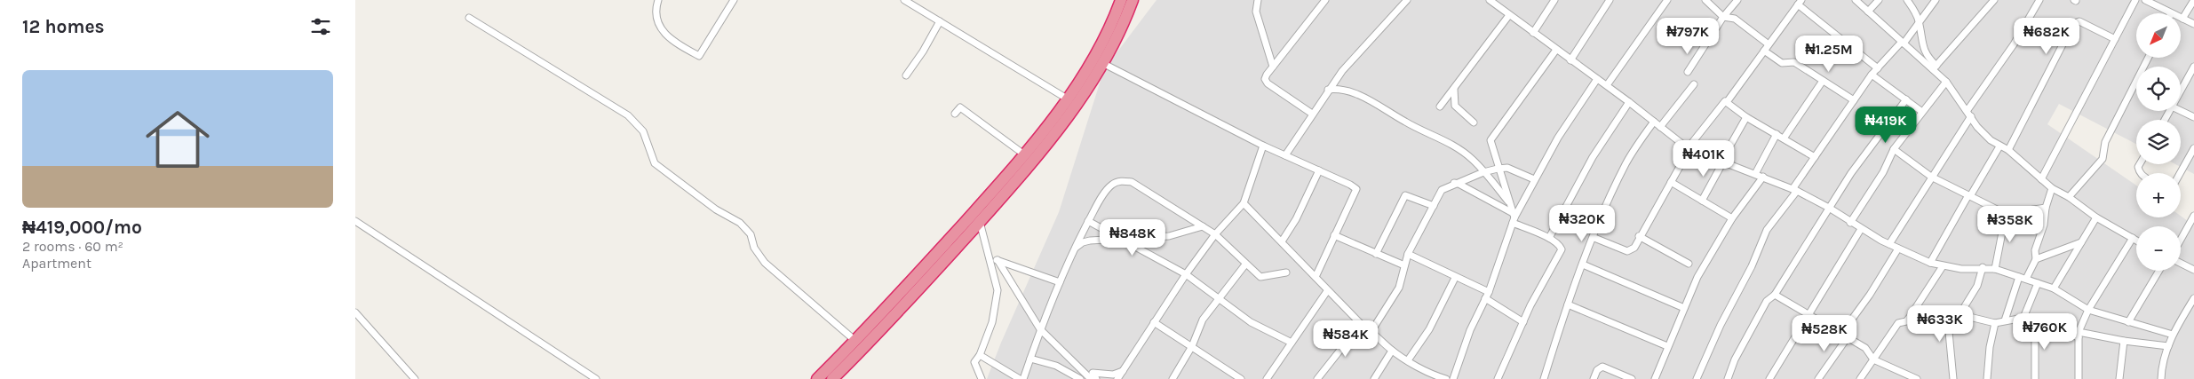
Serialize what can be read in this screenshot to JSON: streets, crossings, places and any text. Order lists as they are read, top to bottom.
{
  "north": "bottom left",
  "page": {
    "heading": "12 homes",
    "map_buttons": ["+", "−"],
    "price": [
      "₦797K",
      "₦682K",
      "₦1.25M",
      "₦419K",
      "₦401K",
      "₦320K",
      "₦358K",
      "₦848K",
      "₦633K",
      "₦760K",
      "₦528K",
      "₦584K"
    ],
    "list": [
      {
        "name": "₦419,000/mo",
        "note": "2 rooms · 60 m² · Apartment"
      }
    ]
  }
}
